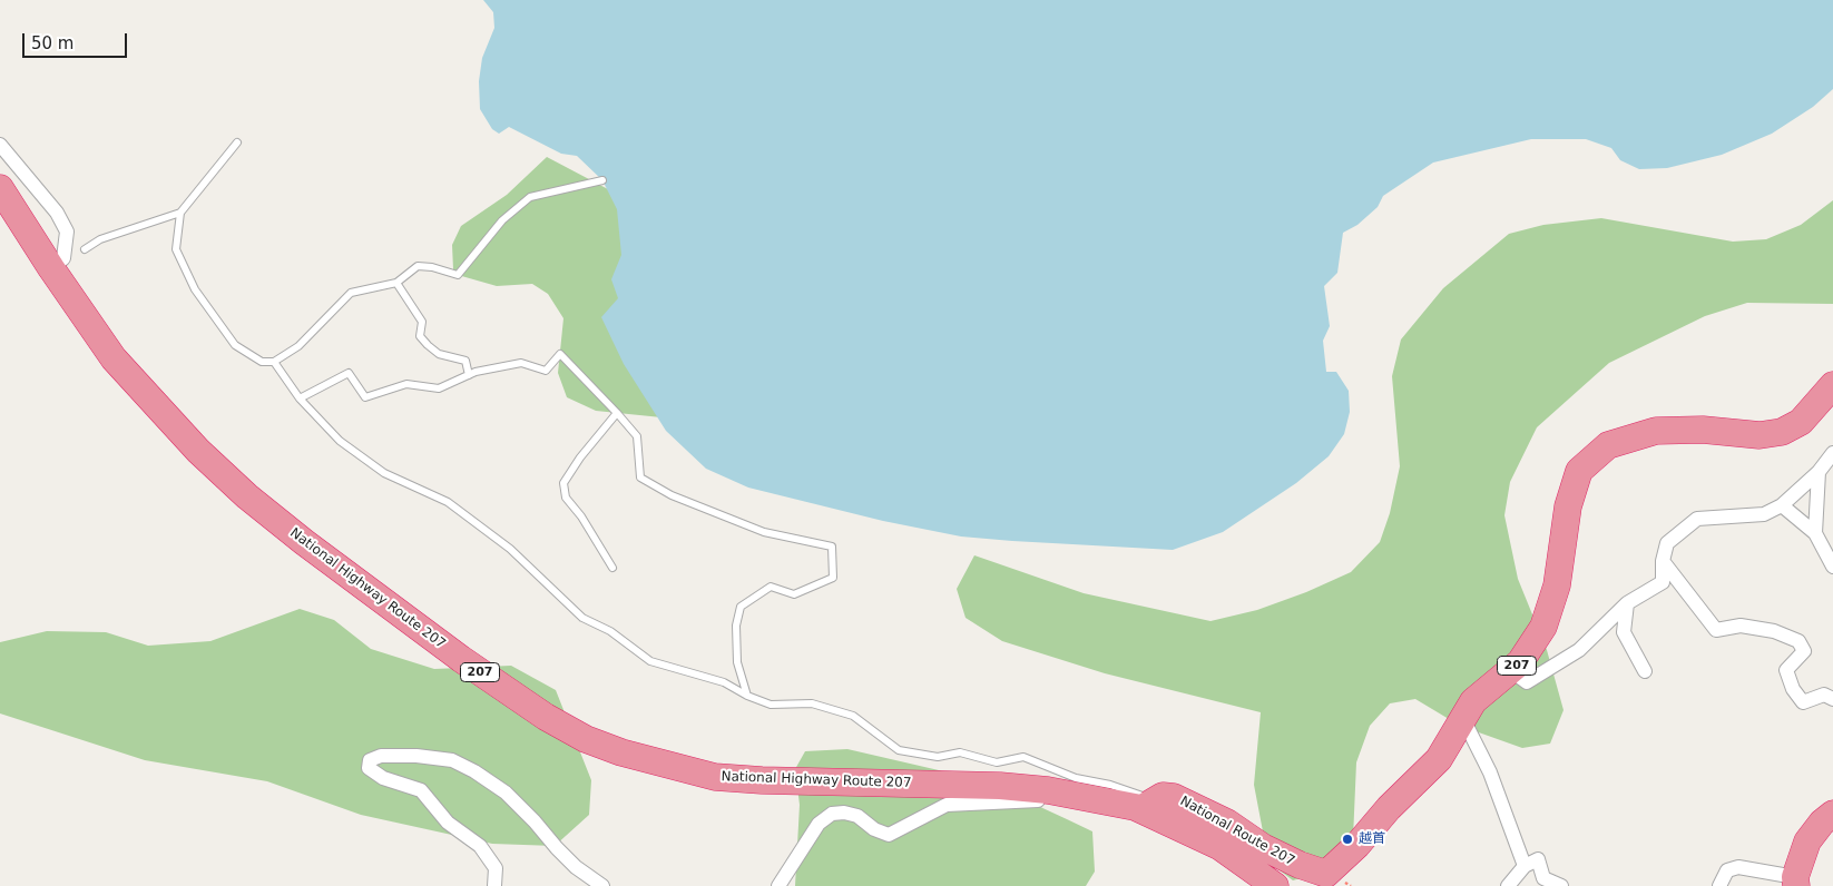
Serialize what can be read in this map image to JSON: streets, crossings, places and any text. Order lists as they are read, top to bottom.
{
  "streets": {
    "highway": ["National Highway Route 207", "207", "National Route 207"]
  },
  "crossings": [
    ["National Highway Route 207", "National Route 207"]
  ],
  "places": ["越首"],
  "scale_bar": "50 m"
}
